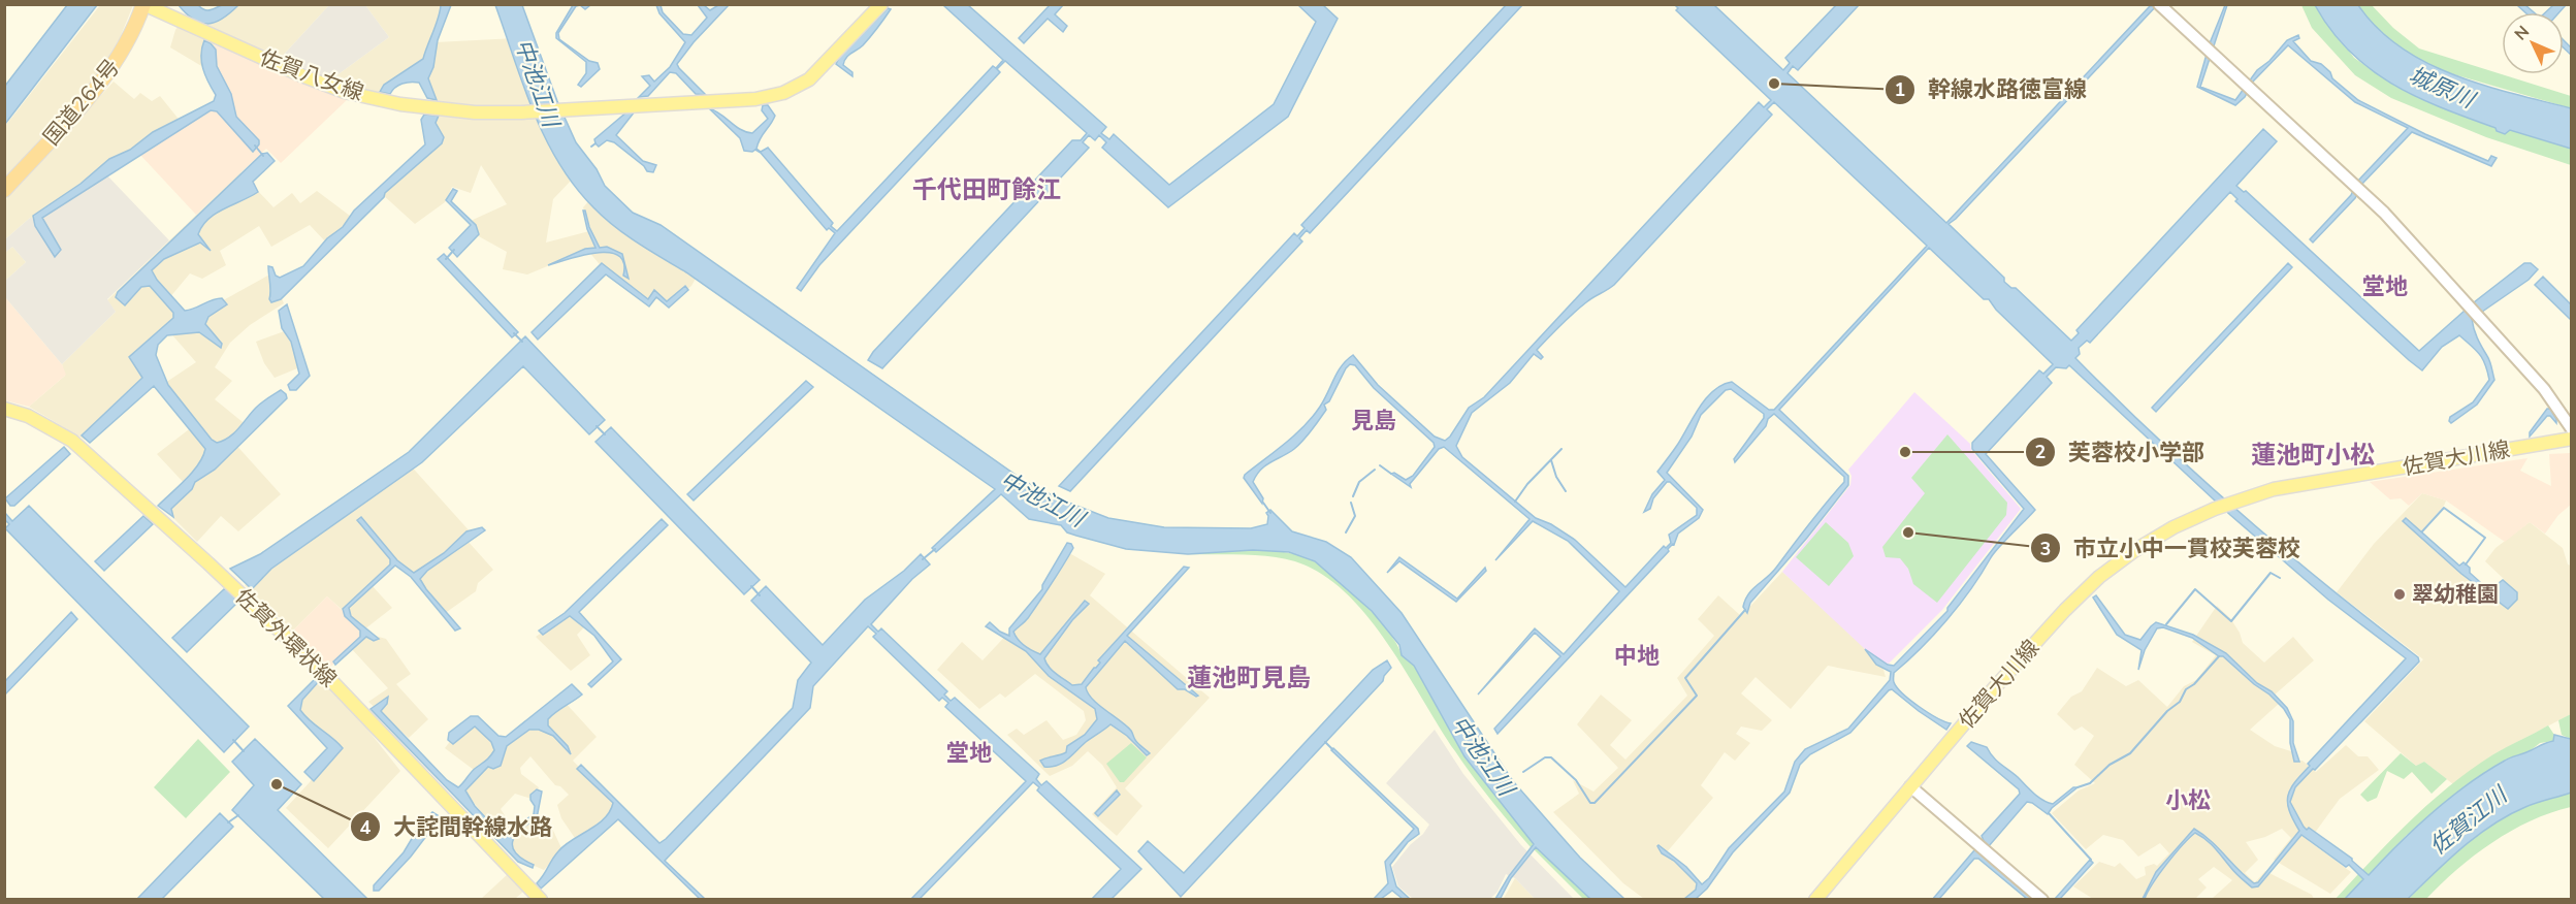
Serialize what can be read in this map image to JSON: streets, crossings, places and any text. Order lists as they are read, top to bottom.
{
  "streets": {
    "highway": ["国道264号"],
    "main road": ["佐賀八女線", "佐賀大川線", "佐賀外環状線"]
  },
  "crossings": [
    ["佐賀八女線", "国道264号"]
  ],
  "districts": [
    "千代田町餘江",
    "堂地",
    "見島",
    "蓮池町小松",
    "中地",
    "蓮池町見島",
    "堂地",
    "小松"
  ],
  "water": ["中池江川", "城原川", "佐賀江川"],
  "places": [
    "幹線水路徳富線",
    "芙蓉校小学部",
    "市立小中一貫校芙蓉校",
    "翠幼稚園",
    "大詫間幹線水路"
  ],
  "north": "top left"
}
